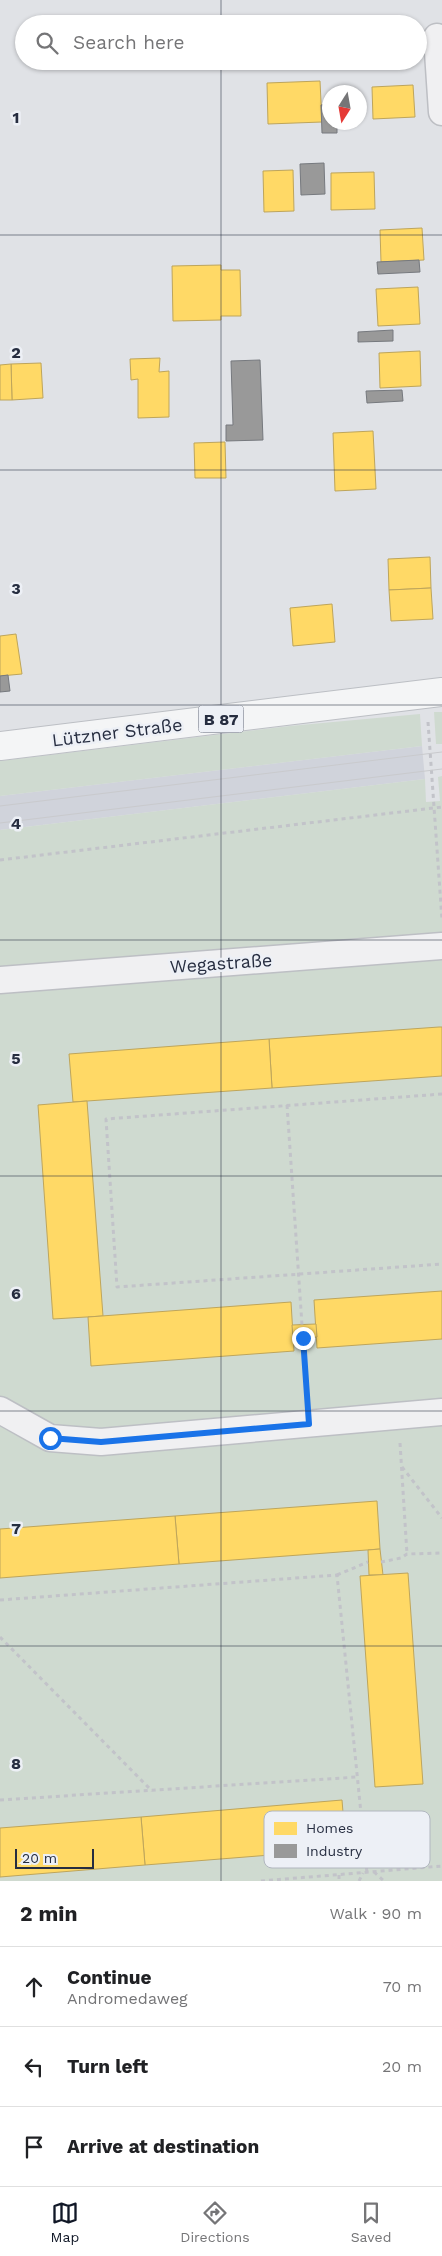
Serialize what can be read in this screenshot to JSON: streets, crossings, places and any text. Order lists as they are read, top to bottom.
{
  "streets": {
    "main road": ["B 87", "Lützner Straße"],
    "street": ["Wegastraße"]
  },
  "legend": ["Homes", "Industry"],
  "scale_bar": "20 m",
  "north": "bottom",
  "page": {
    "search": "Search here",
    "scale": "20 m",
    "heading": ["2 min", "Walk · 90 m"],
    "list": [
      ["Continue", "Andromedaweg", "70 m"],
      ["Turn left", "20 m"],
      "Arrive at destination"
    ],
    "nav": ["Map", "Directions", "Saved"]
  },
  "grid": {
    "rows": [
      "1",
      "2",
      "3",
      "4",
      "5",
      "6",
      "7",
      "8"
    ]
  }
}
